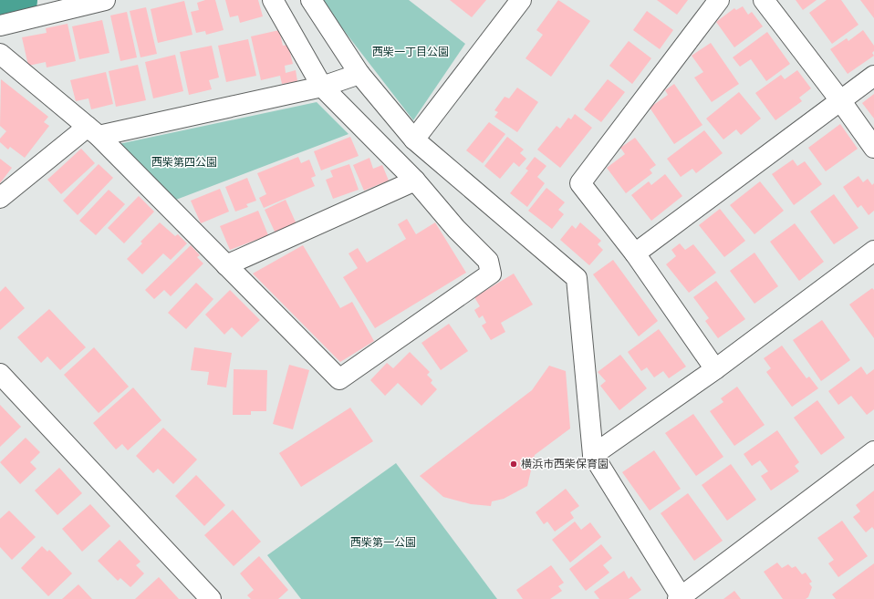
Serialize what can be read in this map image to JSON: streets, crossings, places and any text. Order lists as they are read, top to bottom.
{
  "parks": ["西柴一丁目公園", "西柴第四公園", "西柴第一公園"],
  "places": ["横浜市西柴保育園"]
}
